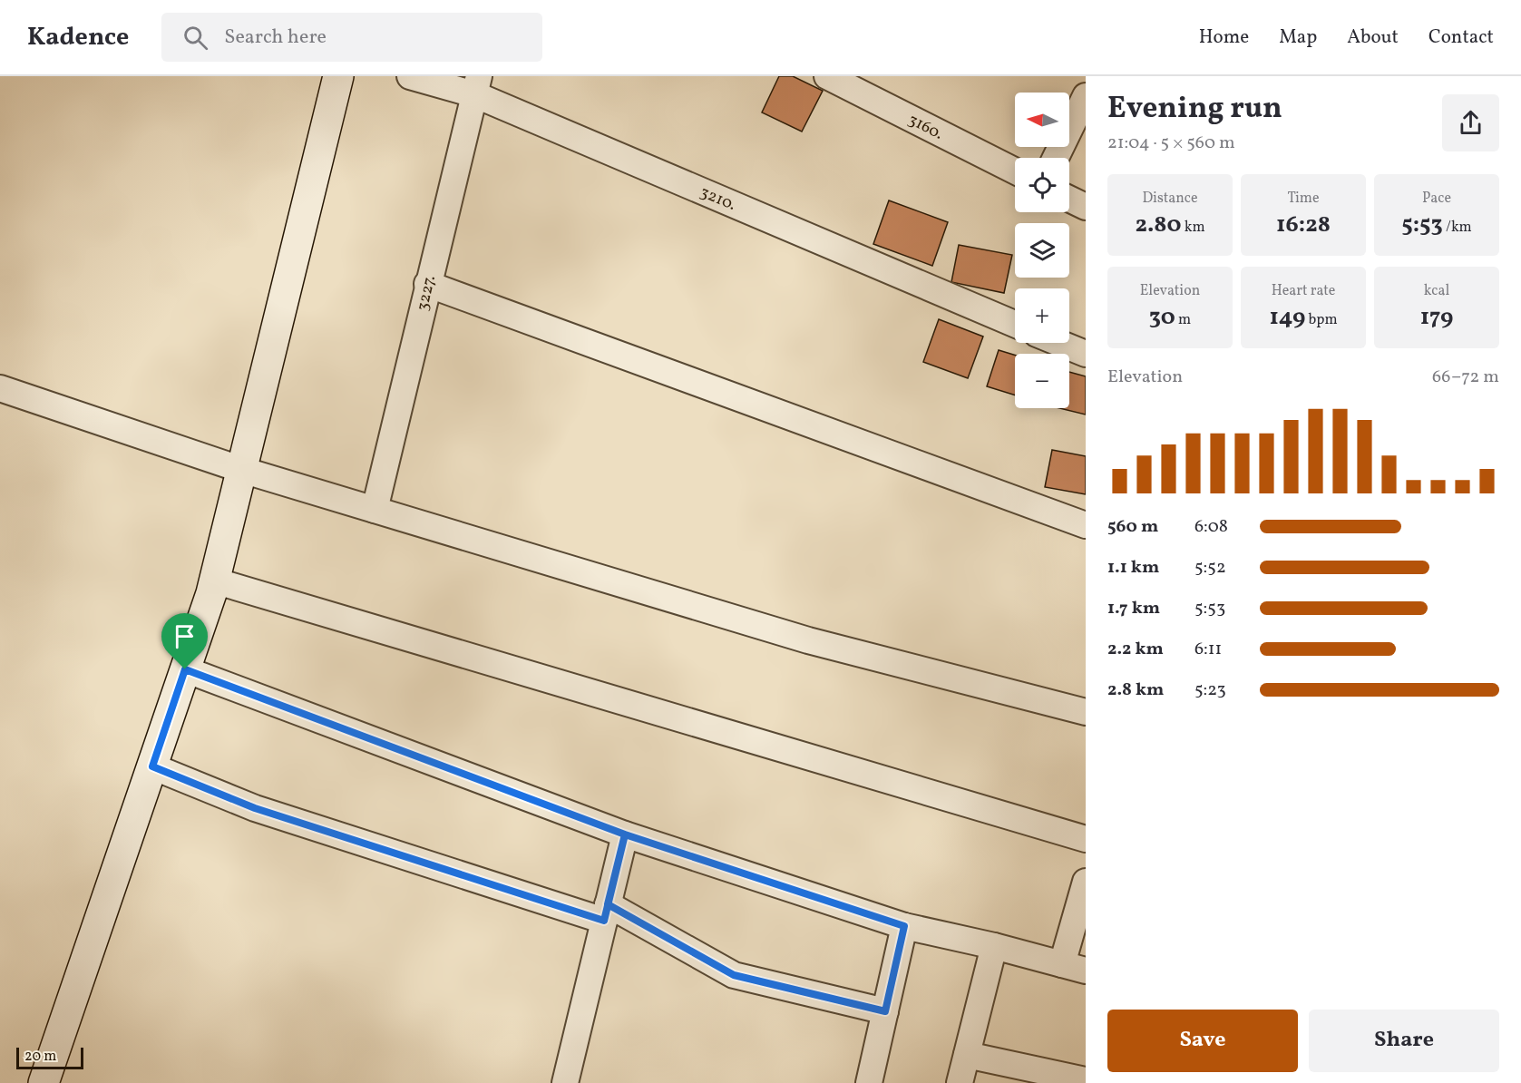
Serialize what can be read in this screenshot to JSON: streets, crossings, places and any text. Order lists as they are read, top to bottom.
{
  "streets": {
    "street": ["3160.", "3210.", "3227."]
  },
  "crossings": [
    ["3210.", "3227."]
  ],
  "scale_bar": "20 m",
  "north": "left",
  "page": {
    "header": "Kadence",
    "search": "Search here",
    "nav": [
      "Home",
      "Map",
      "About",
      "Contact"
    ],
    "heading": ["Evening run", "21:04 · 5 × 560 m"],
    "map_buttons": ["+", "−"],
    "stats": [
      ["Distance", "2.80 km"],
      ["Time", "16:28"],
      ["Pace", "5:53 /km"],
      ["Elevation", "30 m"],
      ["Heart rate", "149 bpm"],
      ["kcal", "179"]
    ],
    "chart": ["Elevation", "66–72 m"],
    "list": [
      {
        "name": "560 m",
        "note": "6:08"
      },
      {
        "name": "1.1 km",
        "note": "5:52"
      },
      {
        "name": "1.7 km",
        "note": "5:53"
      },
      {
        "name": "2.2 km",
        "note": "6:11"
      },
      {
        "name": "2.8 km",
        "note": "5:23"
      }
    ],
    "buttons": ["Save", "Share"],
    "scale": "20 m"
  }
}
